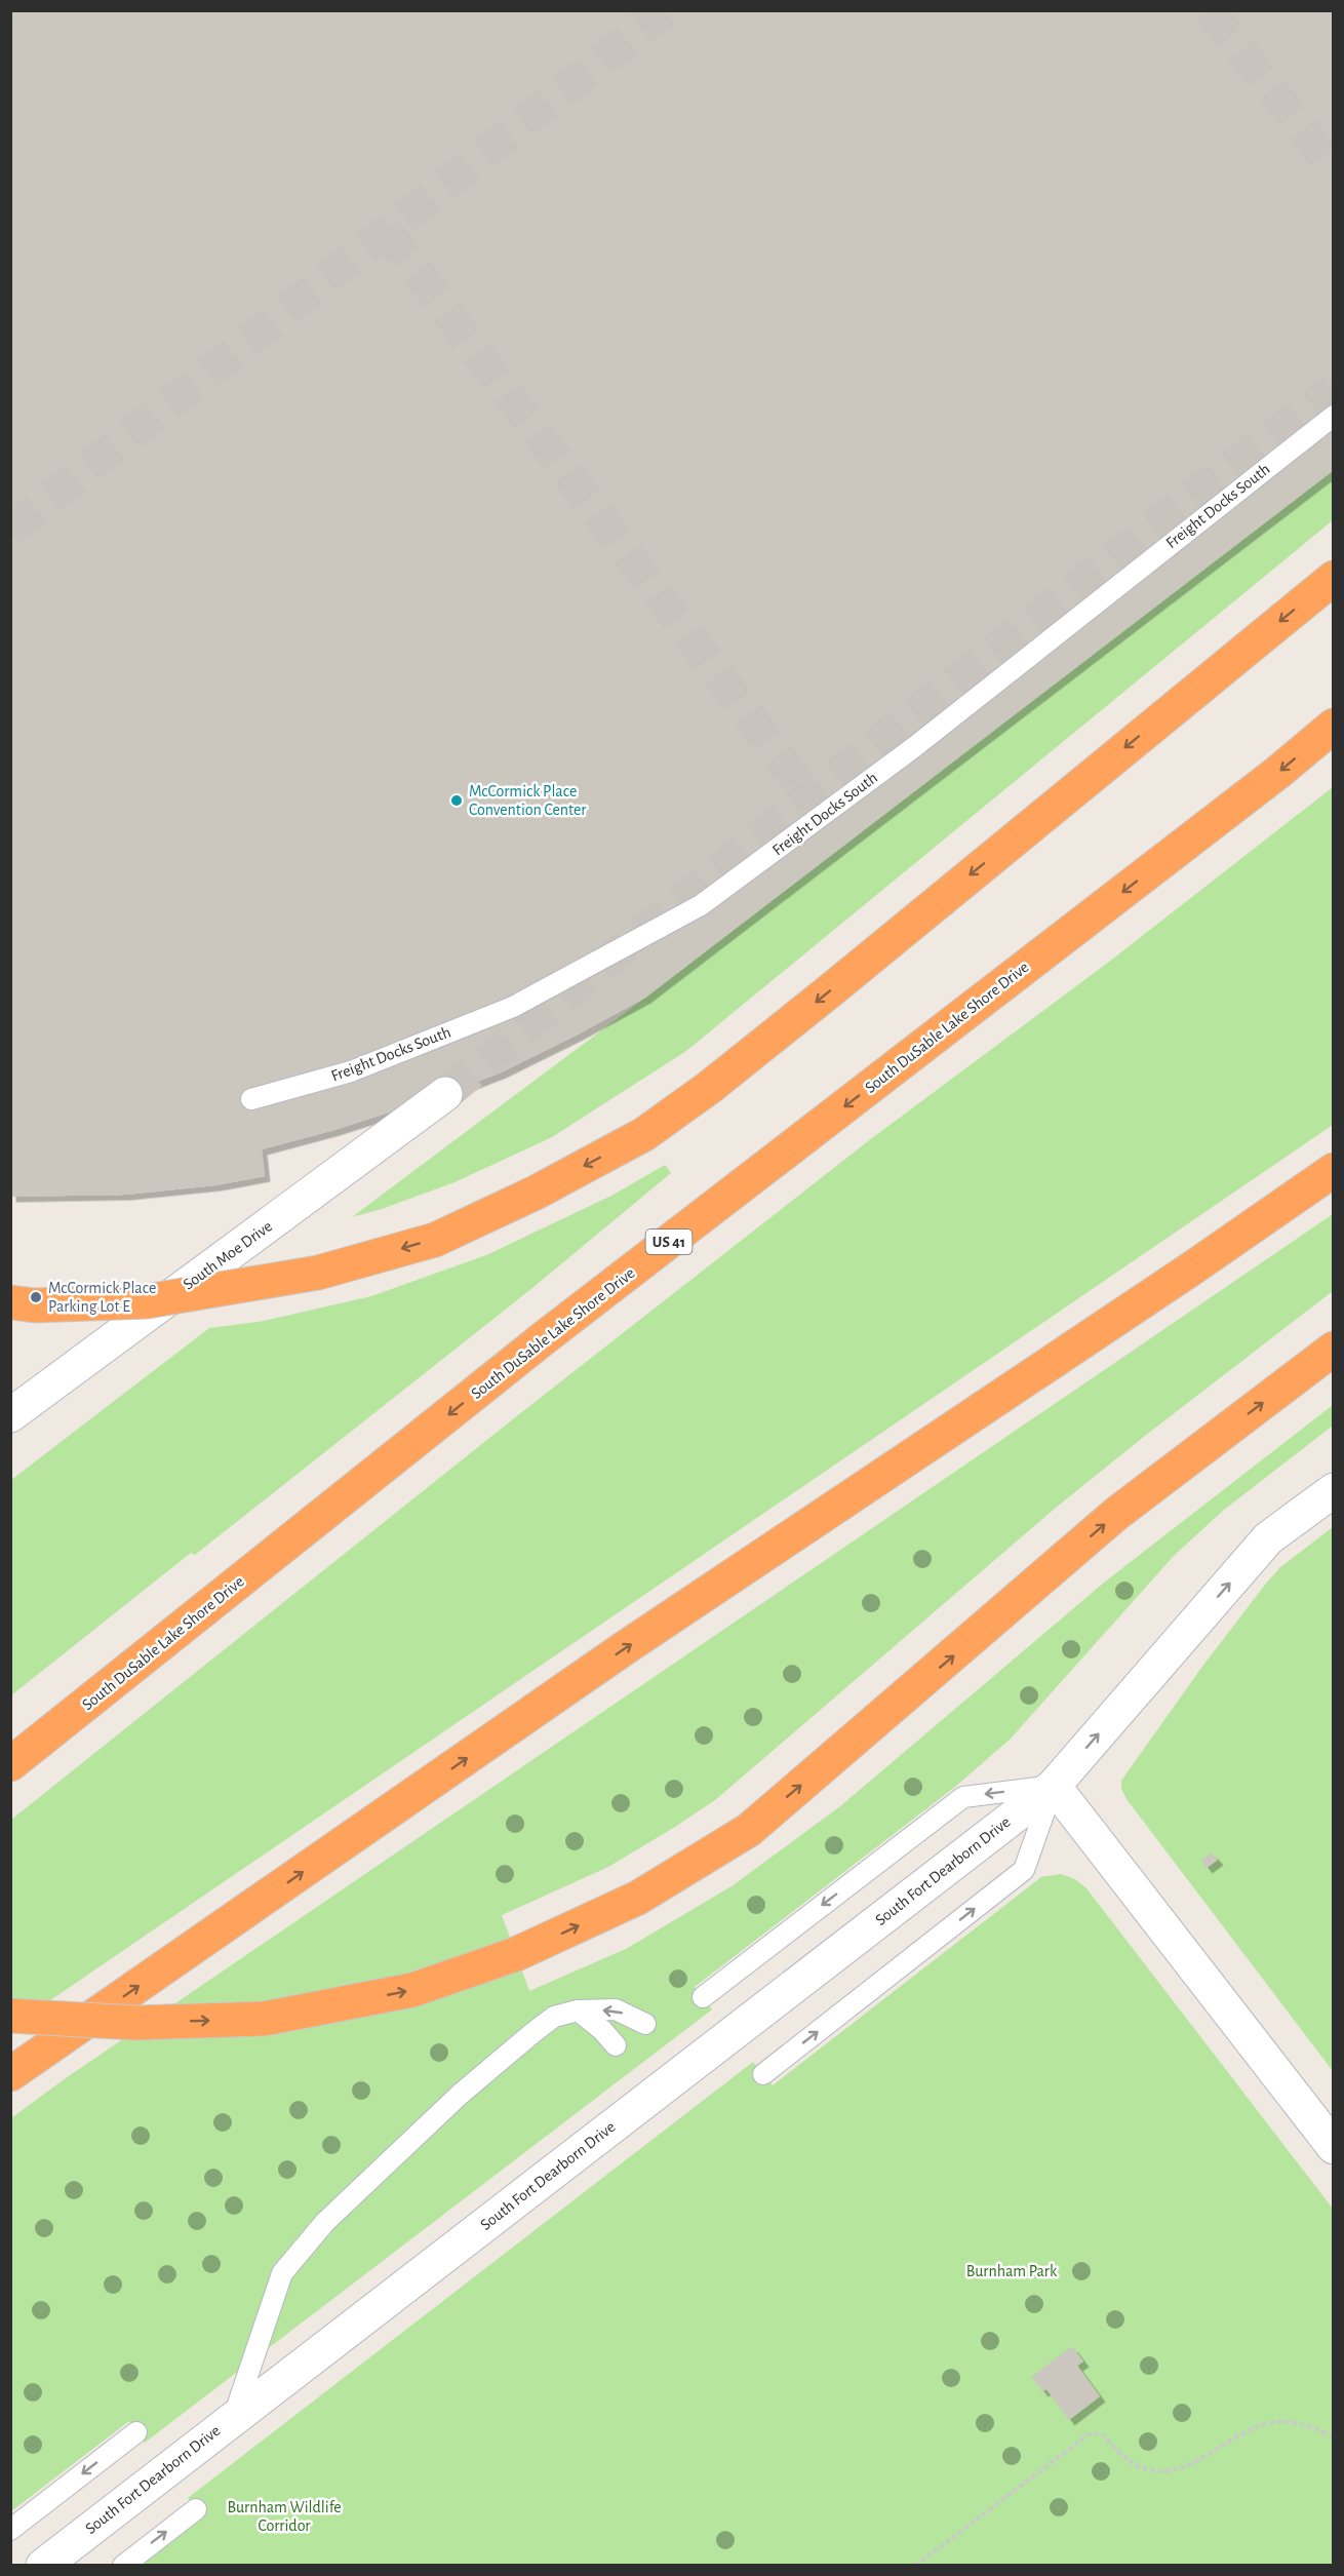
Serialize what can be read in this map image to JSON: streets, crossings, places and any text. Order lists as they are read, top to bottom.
{
  "streets": {
    "highway": ["South DuSable Lake Shore Drive", "US 41"],
    "street": ["South Moe Drive", "South Fort Dearborn Drive"],
    "lane": ["Freight Docks South"]
  },
  "parks": ["Burnham Park", "Burnham Wildlife Corridor"],
  "places": ["McCormick Place Convention Center", "McCormick Place Parking Lot E"]
}
